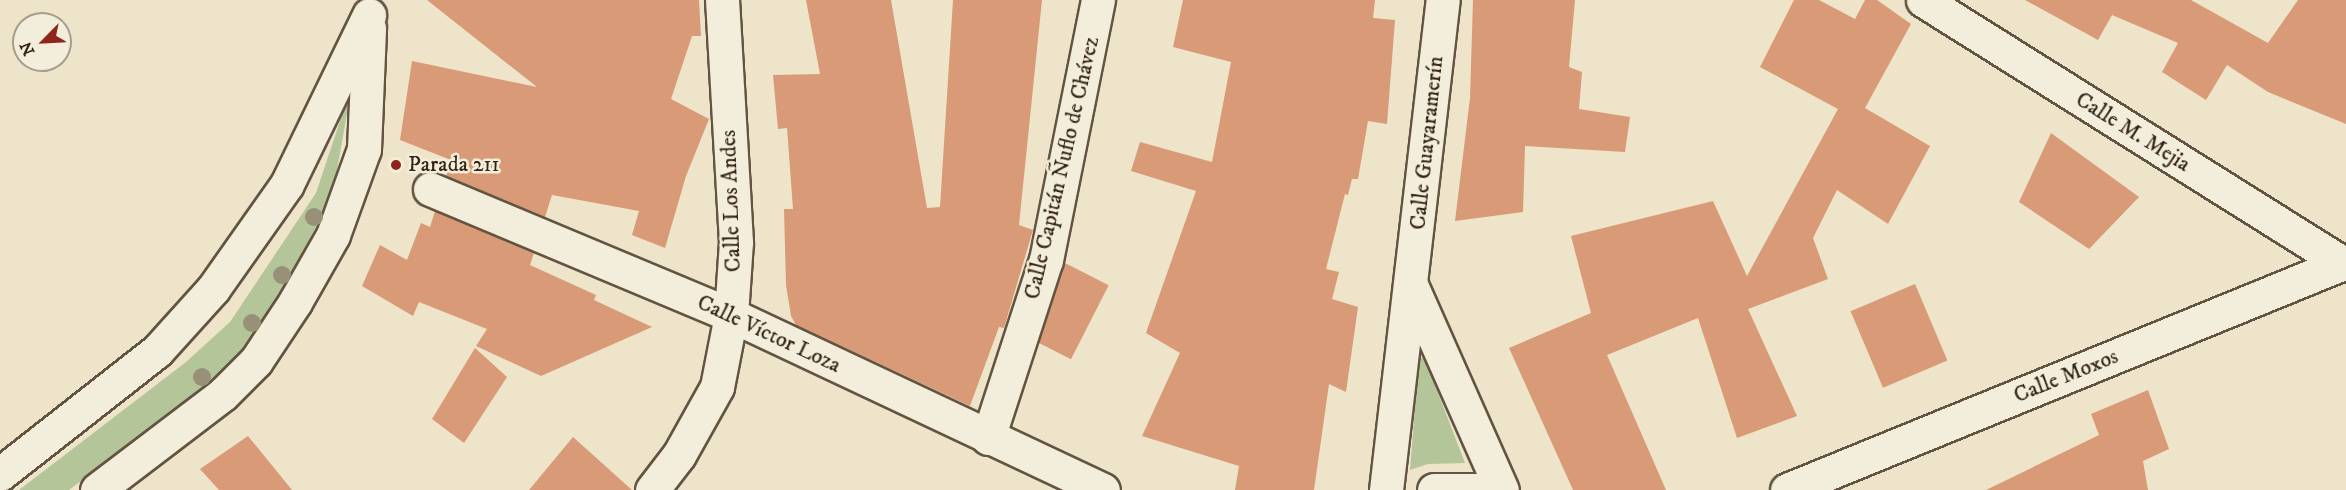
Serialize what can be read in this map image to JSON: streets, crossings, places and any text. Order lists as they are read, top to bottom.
{
  "streets": {
    "street": [
      "Calle M. Mejia",
      "Calle Guayaramerín",
      "Calle Capitán Ñuflo de Chávez",
      "Calle Los Andes",
      "Calle Víctor Loza",
      "Calle Moxos"
    ]
  },
  "crossings": [
    ["Calle M. Mejia", "Calle Moxos"],
    ["Calle Capitán Ñuflo de Chávez", "Calle Víctor Loza"],
    ["Calle Los Andes", "Calle Víctor Loza"]
  ],
  "places": ["Parada 211"],
  "north": "bottom left"
}
